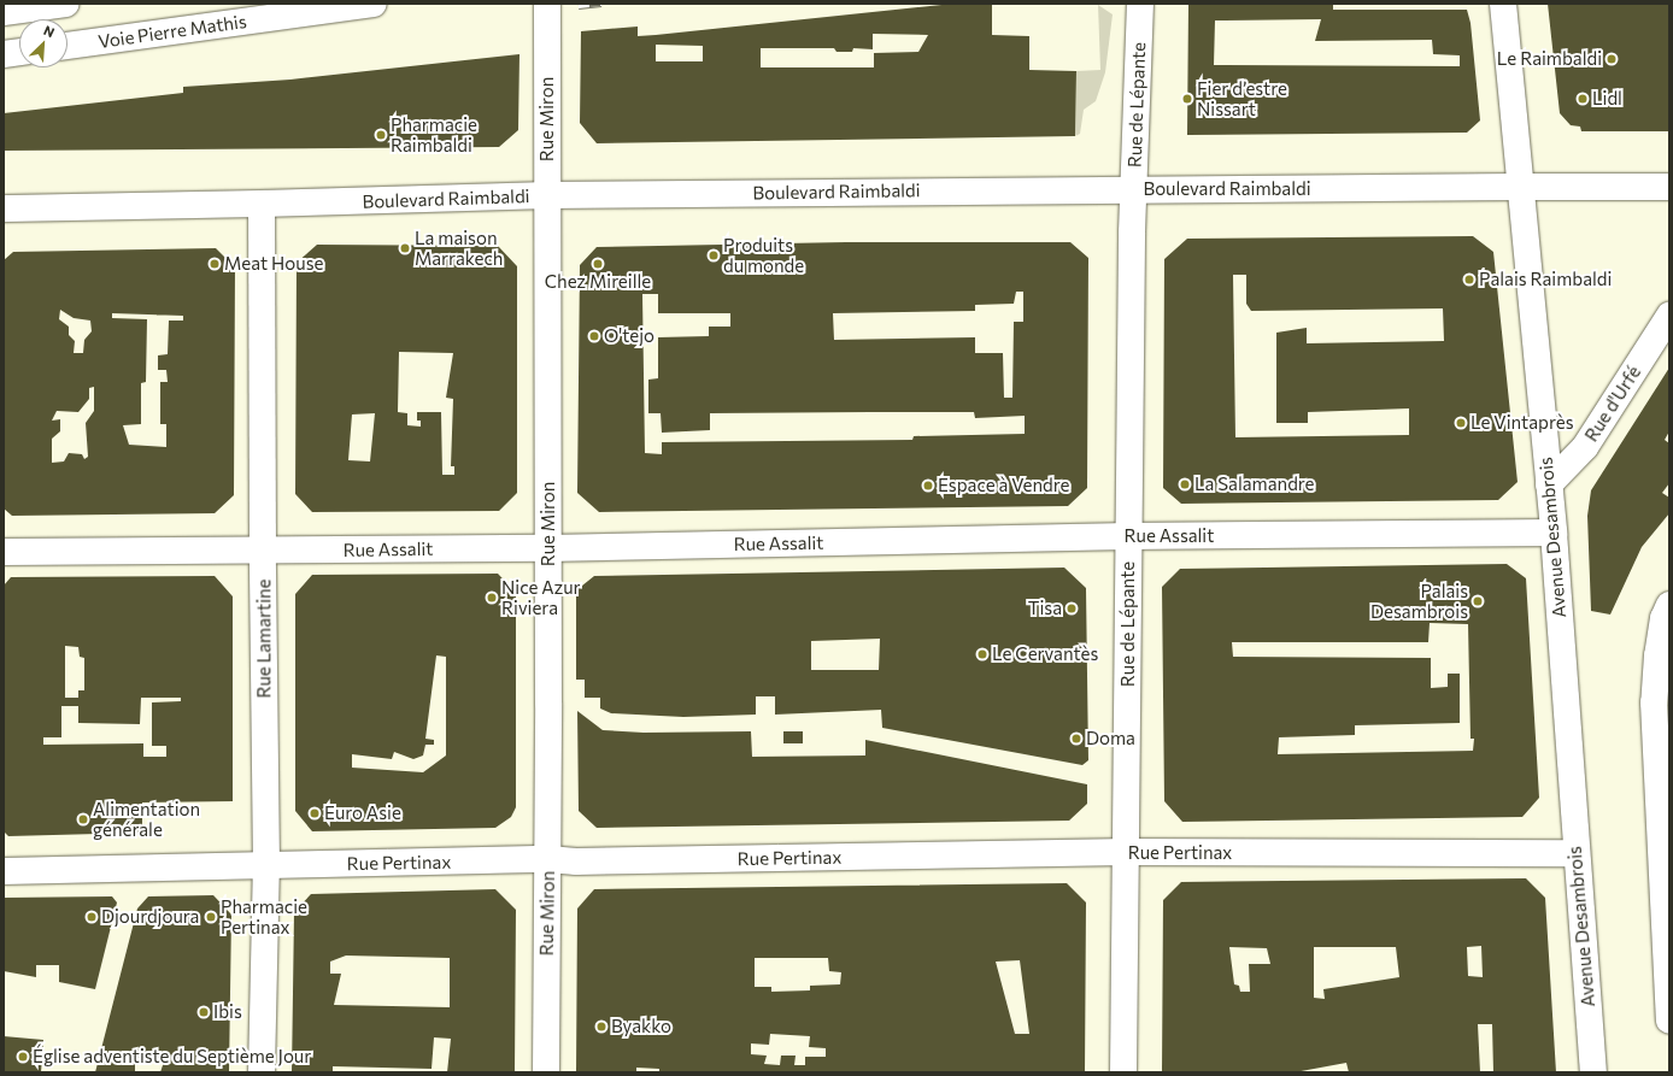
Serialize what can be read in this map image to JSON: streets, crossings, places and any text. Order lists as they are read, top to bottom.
{
  "streets": {
    "main road": [
      "Voie Pierre Mathis",
      "Rue de Lépante",
      "Rue Miron",
      "Boulevard Raimbaldi",
      "Rue d'Urfé",
      "Rue Assalit",
      "Avenue Desambrois",
      "Rue Lamartine",
      "Rue Pertinax"
    ]
  },
  "crossings": [
    ["Rue de Lépante", "Boulevard Raimbaldi"],
    ["Rue de Lépante", "Rue Assalit"],
    ["Rue de Lépante", "Rue Pertinax"],
    ["Rue Miron", "Boulevard Raimbaldi"],
    ["Rue Miron", "Rue Assalit"],
    ["Rue Miron", "Rue Pertinax"],
    ["Boulevard Raimbaldi", "Avenue Desambrois"],
    ["Boulevard Raimbaldi", "Rue Lamartine"],
    ["Rue d'Urfé", "Avenue Desambrois"],
    ["Rue Assalit", "Avenue Desambrois"],
    ["Rue Assalit", "Rue Lamartine"],
    ["Avenue Desambrois", "Rue Pertinax"],
    ["Rue Lamartine", "Rue Pertinax"]
  ],
  "places": [
    "Le Raimbaldi",
    "Fier d’estre Nissart",
    "Lidl",
    "Pharmacie Raimbaldi",
    "La maison Marrakech",
    "Produits du monde",
    "Meat House",
    "Chez Mireille",
    "Palais Raimbaldi",
    "O'tejo",
    "Le Vintaprès",
    "La Salamandre",
    "Espace à Vendre",
    "Nice Azur Riviera",
    "Palais Desambrois",
    "Tisa",
    "Le Cervantès",
    "Doma",
    "Euro Asie",
    "Alimentation générale",
    "Djourdjoura",
    "Pharmacie Pertinax",
    "Ibis",
    "Byakko",
    "Église adventiste du Septième Jour"
  ],
  "north": "top right"
}
